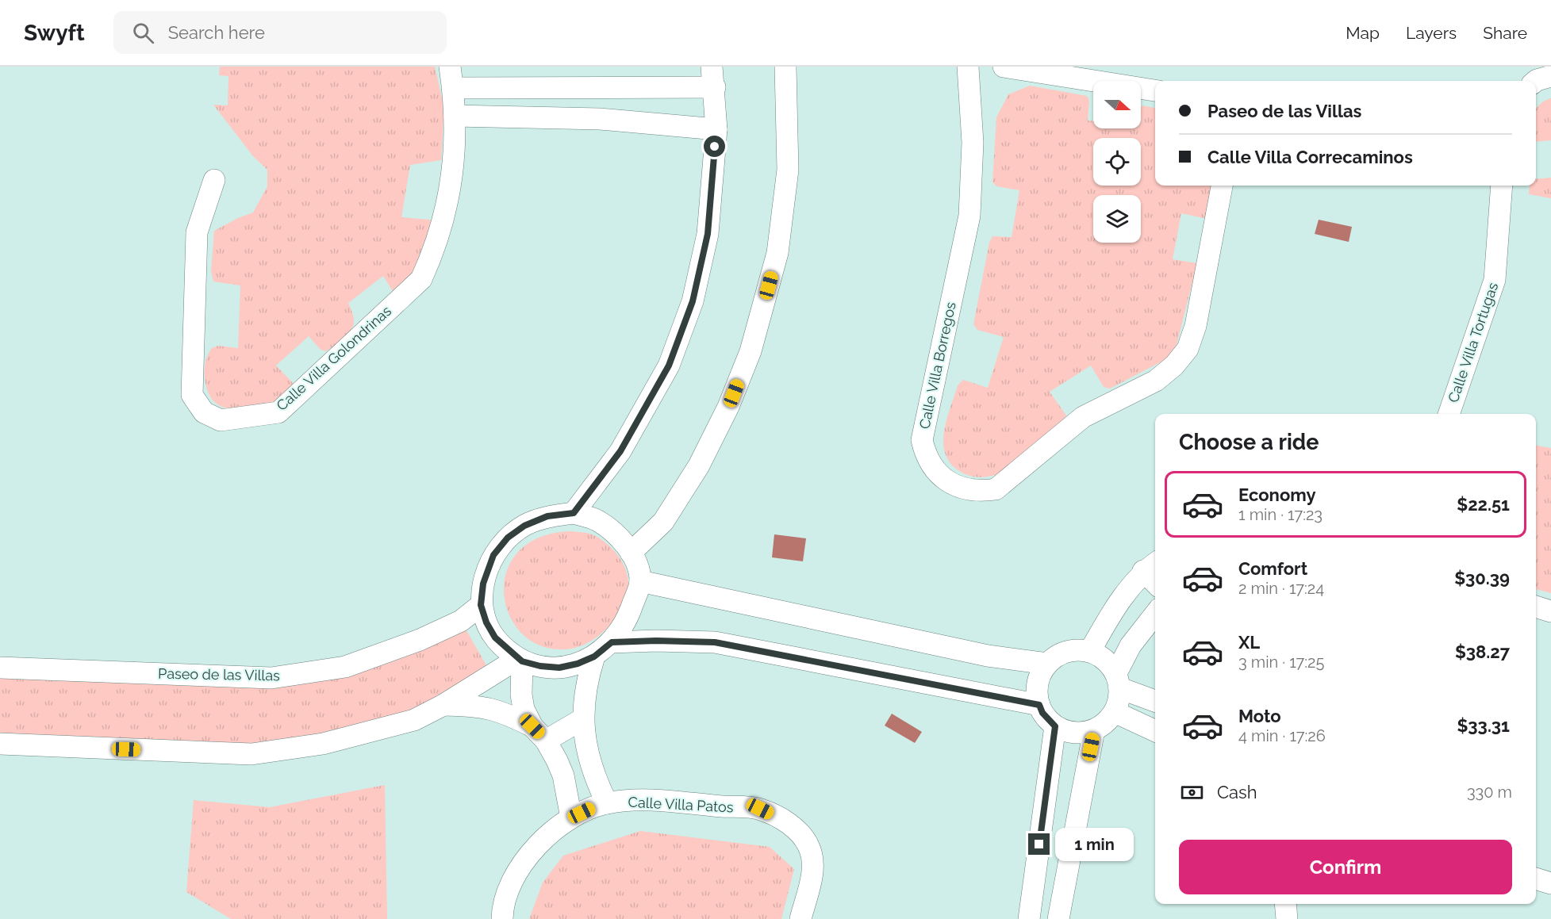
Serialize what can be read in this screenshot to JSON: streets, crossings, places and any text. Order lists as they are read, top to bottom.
{
  "streets": {
    "street": [
      "Calle Villa Tortugas",
      "Calle Villa Golondrinas",
      "Calle Villa Borregos",
      "Paseo de las Villas",
      "Calle Villa Patos"
    ]
  },
  "crossings": [
    ["Paseo de las Villas", "Calle Villa Patos"]
  ],
  "north": "right",
  "page": {
    "header": "Swyft",
    "search": "Search here",
    "nav": ["Map", "Layers", "Share"],
    "banner": ["Paseo de las Villas", "Calle Villa Correcaminos"],
    "heading": "Choose a ride",
    "list": [
      {
        "name": "Economy",
        "note": "1 min · 17:23",
        "value": "$22.51"
      },
      {
        "name": "Comfort",
        "note": "2 min · 17:24",
        "value": "$30.39"
      },
      {
        "name": "XL",
        "note": "3 min · 17:25",
        "value": "$38.27"
      },
      {
        "name": "Moto",
        "note": "4 min · 17:26",
        "value": "$33.31"
      }
    ],
    "pay": ["Cash", "330 m"],
    "bubble": "1 min",
    "buttons": "Confirm"
  }
}
